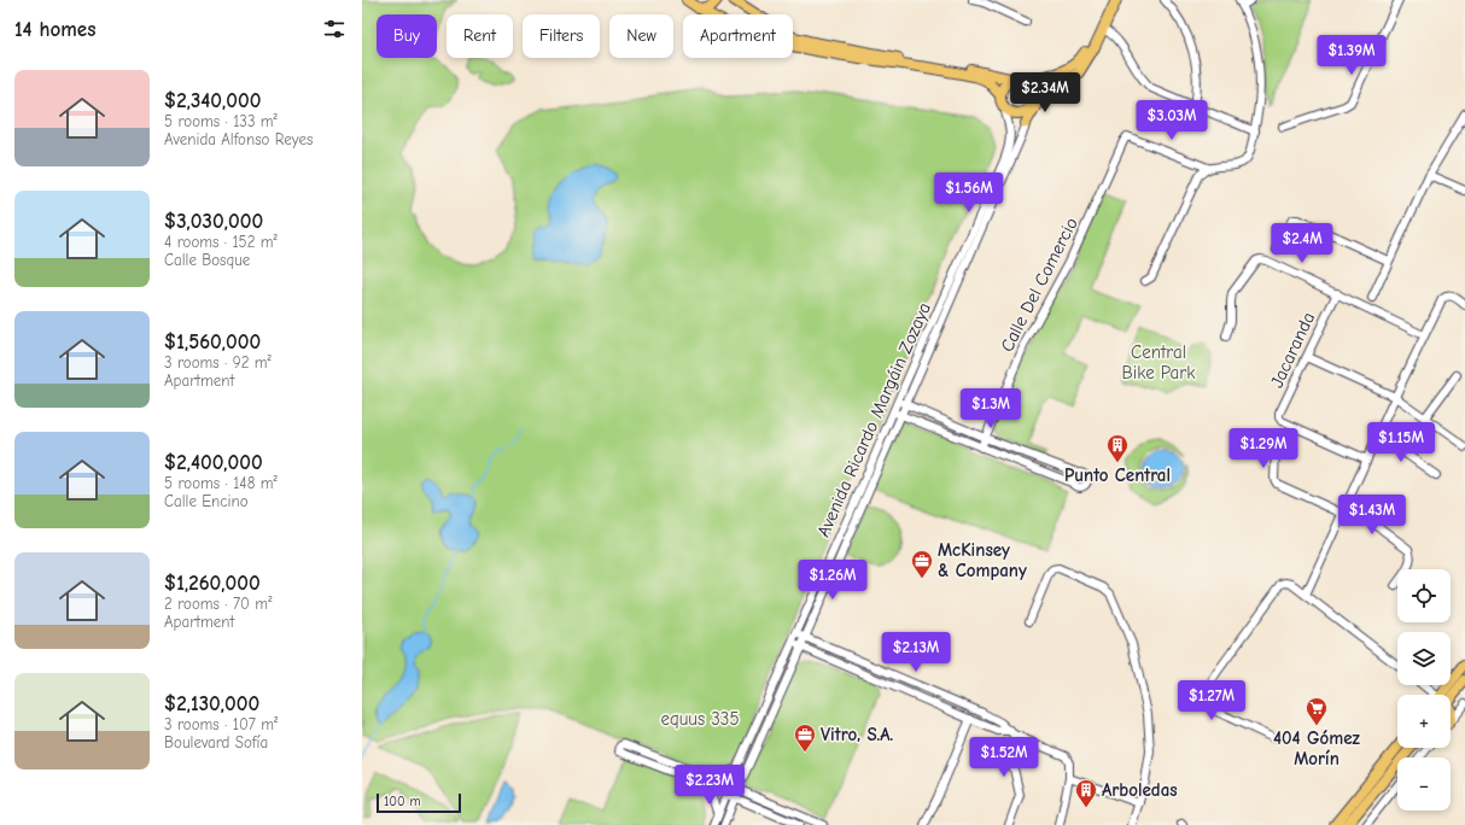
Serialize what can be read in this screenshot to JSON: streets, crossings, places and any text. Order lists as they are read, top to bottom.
{
  "streets": {
    "street": ["Calle Del Comercio", "Jacaranda", "Avenida Ricardo Margáin Zozaya"]
  },
  "parks": ["Central Bike Park", "equus 335"],
  "places": {
    "building": ["Punto Central", "Arboledas"],
    "office": ["McKinsey & Company", "Vitro, S.A."],
    "supermarket": ["404 Gómez Morín"]
  },
  "scale_bar": "100 m",
  "page": {
    "heading": "14 homes",
    "chip": [
      "Buy",
      "Rent",
      "Filters",
      "New",
      "Apartment"
    ],
    "price": [
      "$1.39M",
      "$2.34M",
      "$3.03M",
      "$1.56M",
      "$2.4M",
      "$1.3M",
      "$1.15M",
      "$1.29M",
      "$1.43M",
      "$1.26M",
      "$2.13M",
      "$1.27M",
      "$1.52M",
      "$2.23M"
    ],
    "list": [
      {
        "name": "$2,340,000",
        "note": "5 rooms · 133 m² · Avenida Alfonso Reyes"
      },
      {
        "name": "$3,030,000",
        "note": "4 rooms · 152 m² · Calle Bosque"
      },
      {
        "name": "$1,560,000",
        "note": "3 rooms · 92 m² · Apartment"
      },
      {
        "name": "$2,400,000",
        "note": "5 rooms · 148 m² · Calle Encino"
      },
      {
        "name": "$1,260,000",
        "note": "2 rooms · 70 m² · Apartment"
      },
      {
        "name": "$2,130,000",
        "note": "3 rooms · 107 m² · Boulevard Sofía"
      }
    ],
    "map_buttons": ["+", "−"],
    "scale": "100 m"
  }
}
